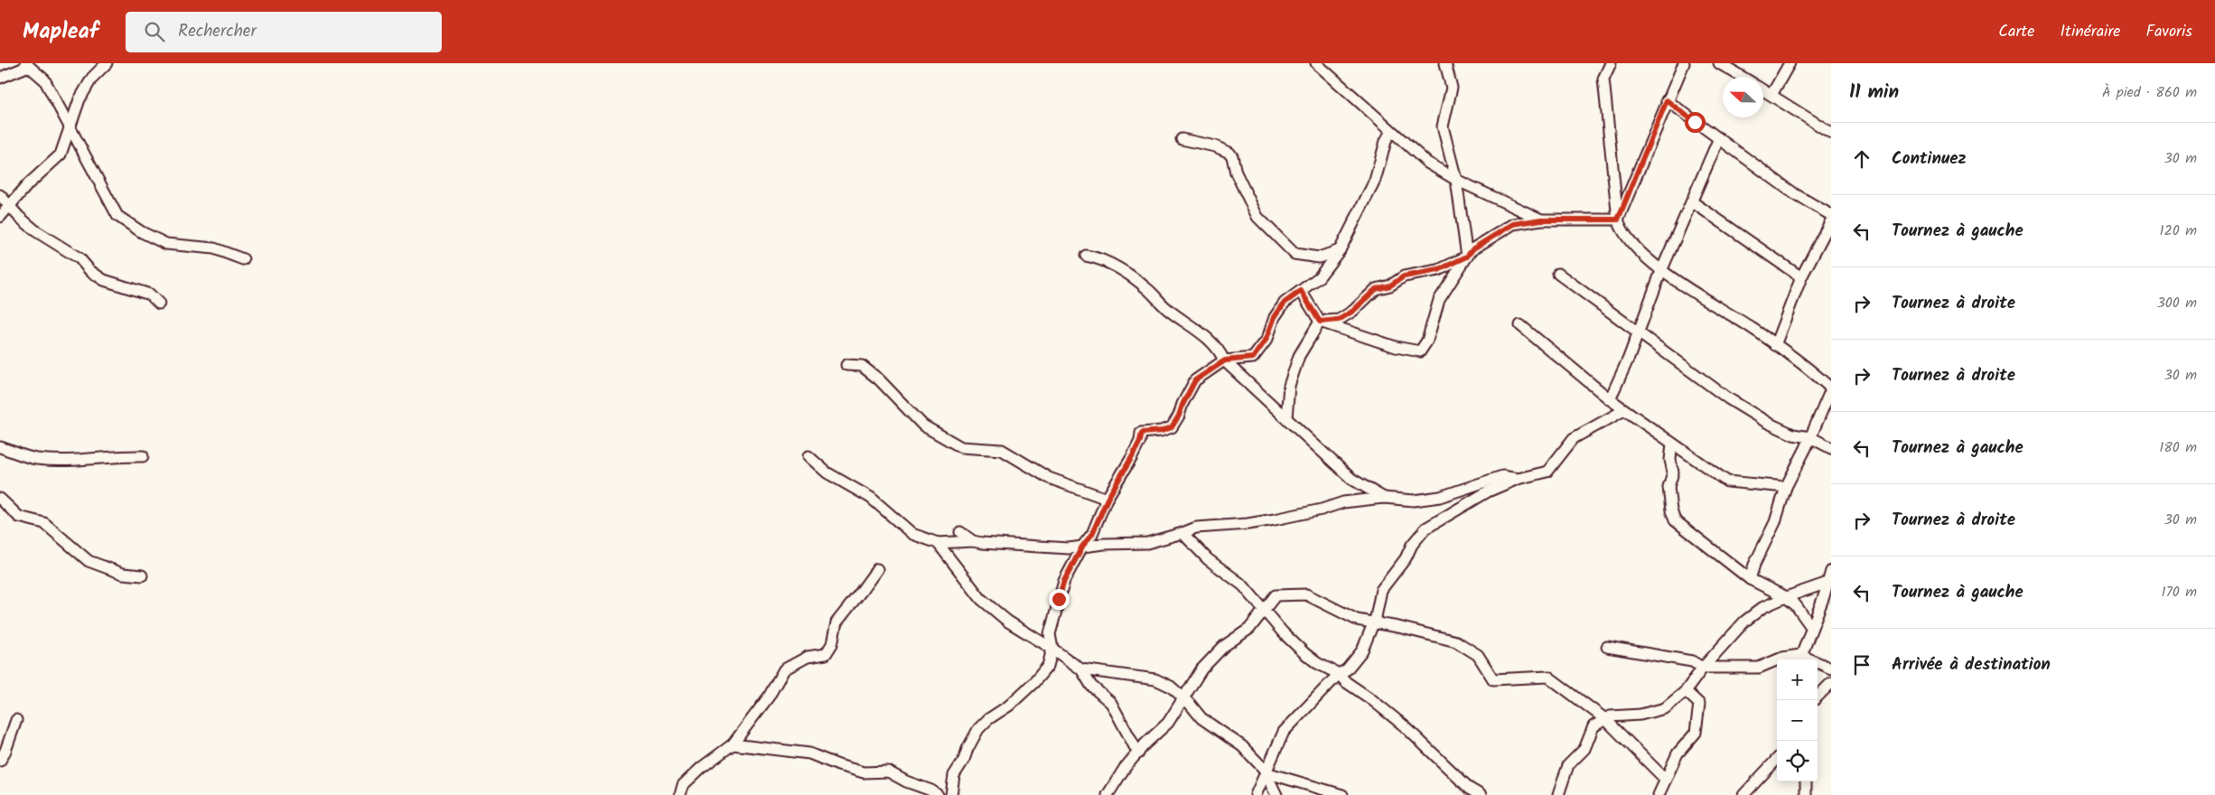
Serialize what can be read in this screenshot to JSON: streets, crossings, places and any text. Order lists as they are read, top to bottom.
{
  "north": "left",
  "page": {
    "header": "Mapleaf",
    "search": "Rechercher",
    "nav": ["Carte", "Itinéraire", "Favoris"],
    "heading": ["11 min", "À pied · 860 m"],
    "list": [
      ["Continuez", "30 m"],
      ["Tournez à gauche", "120 m"],
      ["Tournez à droite", "300 m"],
      ["Tournez à droite", "30 m"],
      ["Tournez à gauche", "180 m"],
      ["Tournez à droite", "30 m"],
      ["Tournez à gauche", "170 m"],
      "Arrivée à destination"
    ],
    "map_buttons": ["+", "−"]
  }
}
